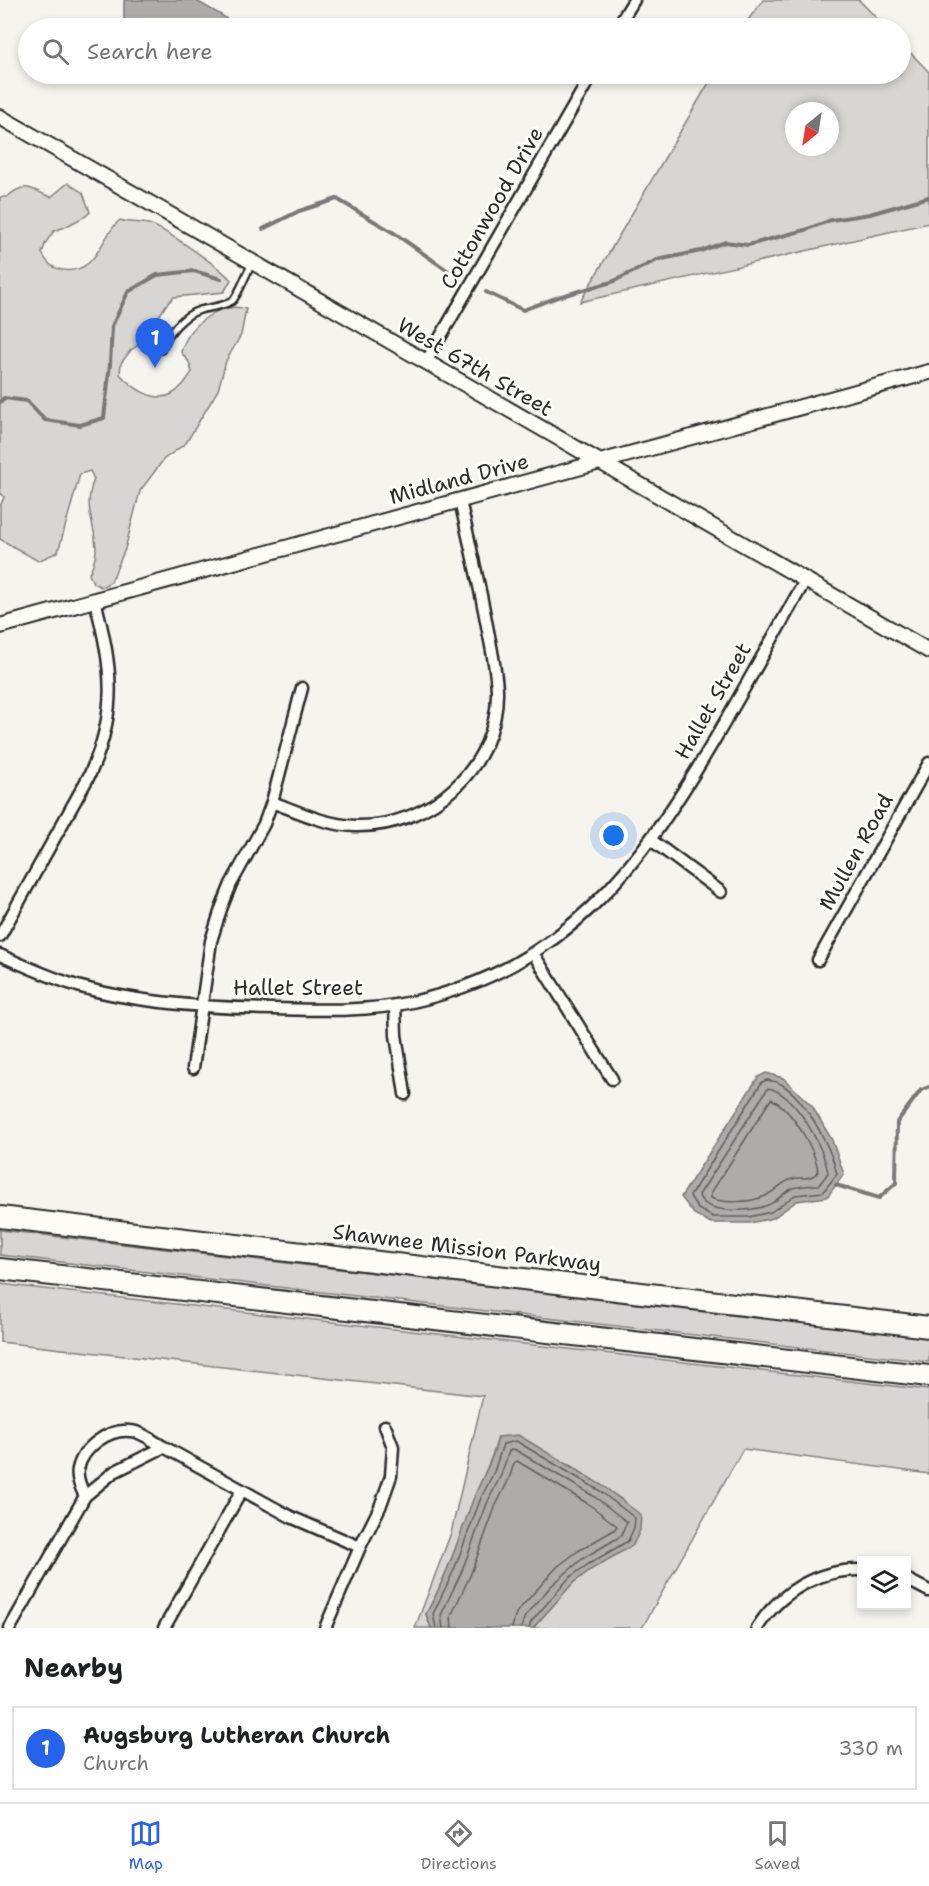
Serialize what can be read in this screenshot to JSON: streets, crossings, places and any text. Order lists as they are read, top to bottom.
{
  "streets": {
    "highway": ["Shawnee Mission Parkway"],
    "street": [
      "Cottonwood Drive",
      "West 67th Street",
      "Midland Drive",
      "Hallet Street",
      "Mullen Road"
    ]
  },
  "crossings": [
    ["Cottonwood Drive", "West 67th Street"],
    ["West 67th Street", "Midland Drive"],
    ["West 67th Street", "Hallet Street"]
  ],
  "north": "bottom left",
  "page": {
    "search": "Search here",
    "pins": "1",
    "heading": "Nearby",
    "list": [
      {
        "mark": "1",
        "name": "Augsburg Lutheran Church",
        "note": "Church",
        "value": "330 m"
      }
    ],
    "nav": ["Map", "Directions", "Saved"]
  }
}
